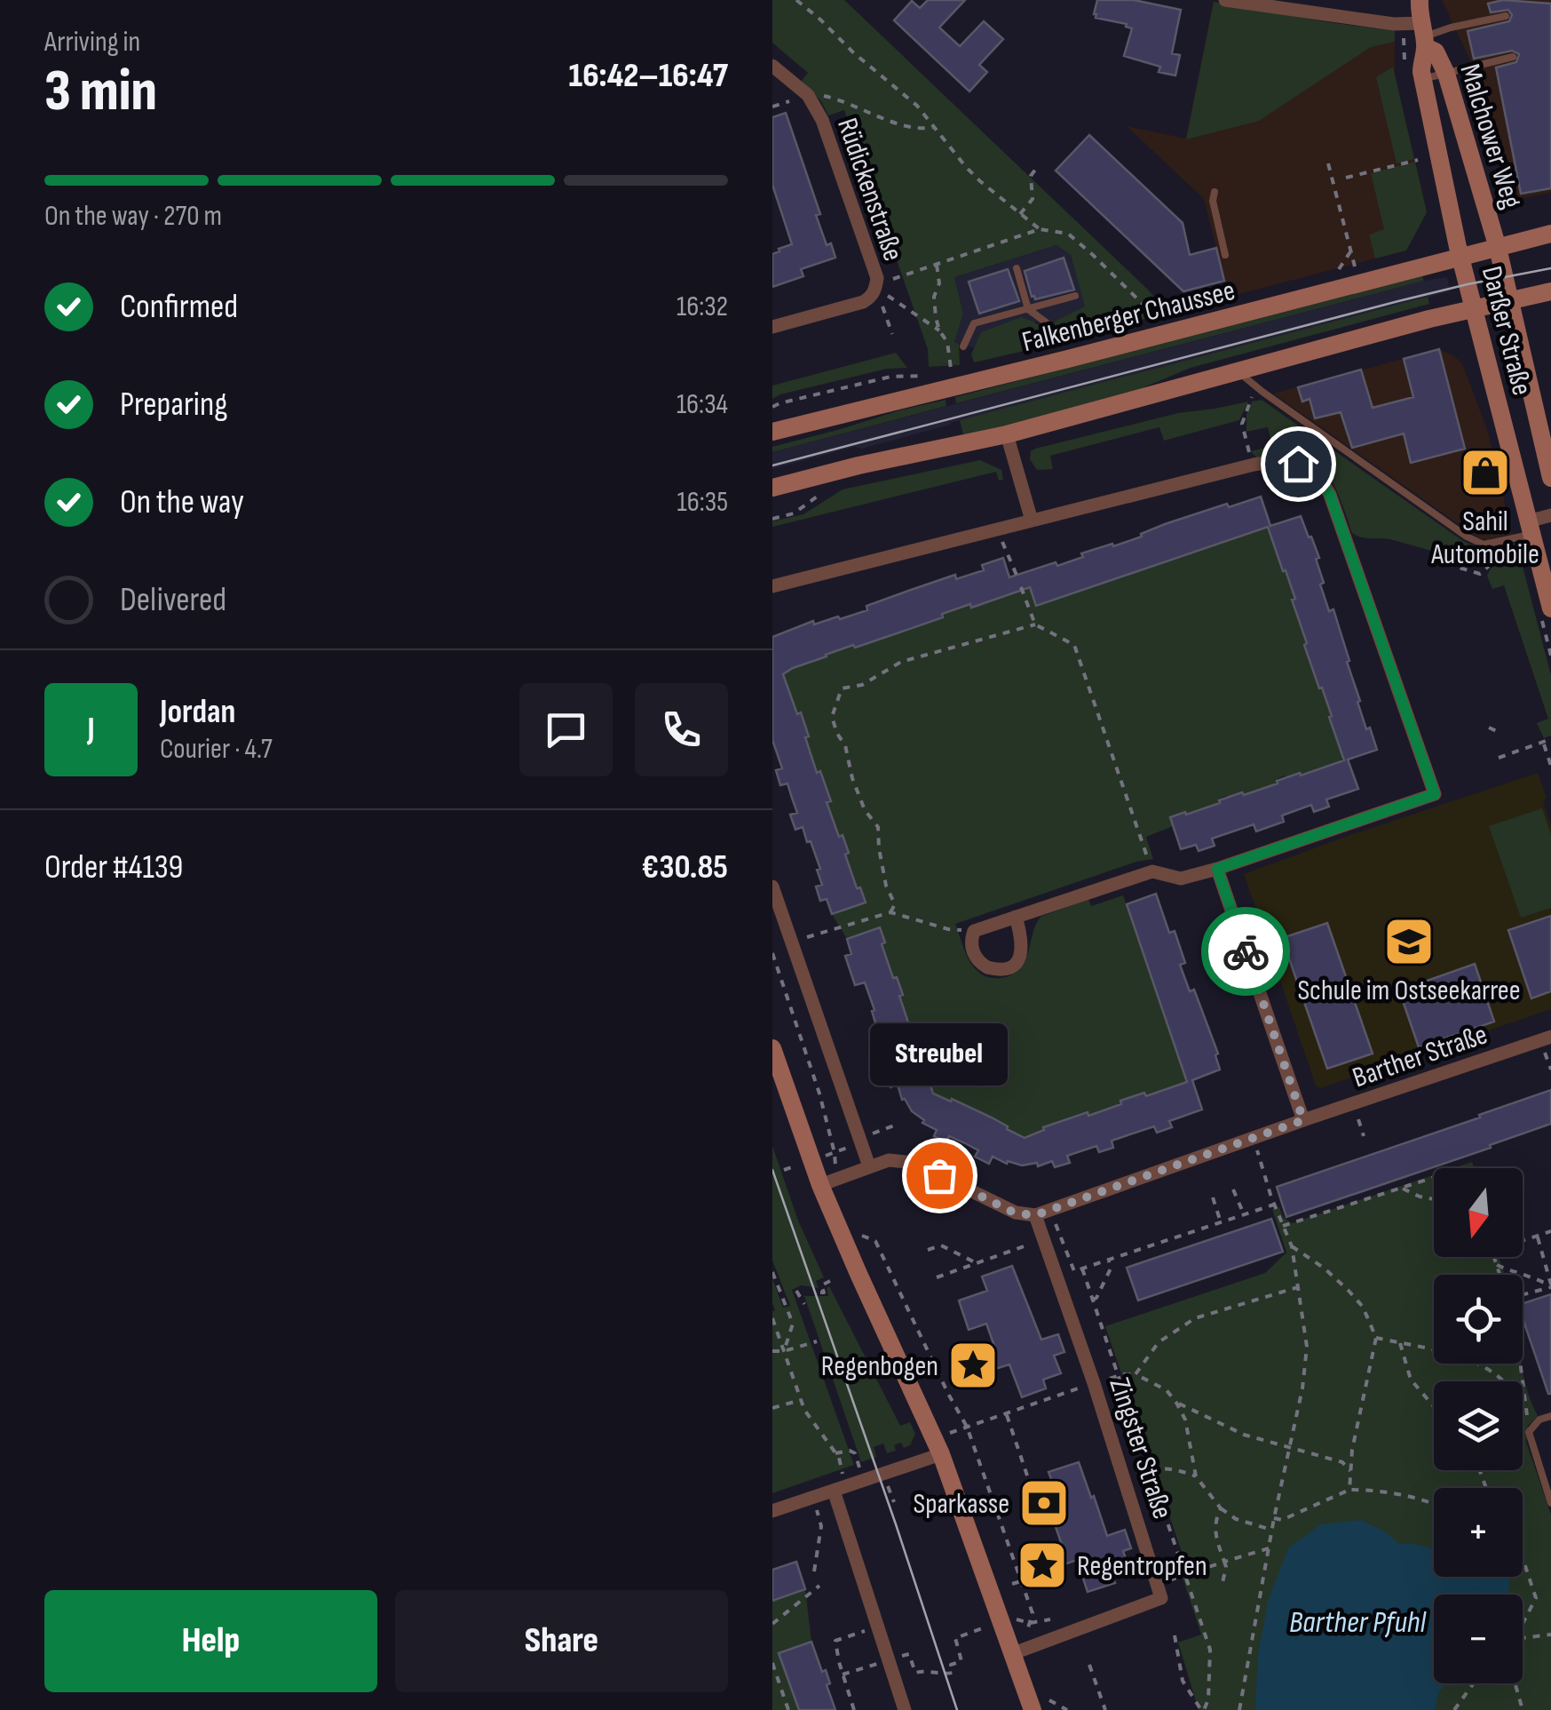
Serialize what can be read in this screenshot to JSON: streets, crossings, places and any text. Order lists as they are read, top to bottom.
{
  "streets": {
    "main road": ["Malchower Weg", "Falkenberger Chaussee", "Darßer Straße"],
    "street": ["Rüdickenstraße", "Barther Straße", "Zingster Straße"]
  },
  "crossings": [
    ["Malchower Weg", "Falkenberger Chaussee"],
    ["Malchower Weg", "Darßer Straße"],
    ["Falkenberger Chaussee", "Darßer Straße"],
    ["Barther Straße", "Zingster Straße"]
  ],
  "water": ["Barther Pfuhl"],
  "places": {
    "shop": ["Sahil Automobile"],
    "school or university": ["Schule im Ostseekarree"],
    "other": ["Streubel"],
    "place": ["Regenbogen", "Regentropfen"],
    "bank": ["Sparkasse"]
  },
  "north": "bottom",
  "page": {
    "heading": ["3 min", "Arriving in", "16:42–16:47"],
    "panel": [
      "Jordan",
      "Courier · 4.7",
      "Order #4139",
      "€30.85"
    ],
    "bar": "On the way · 270 m",
    "list": [
      ["Confirmed", "16:32"],
      ["Preparing", "16:34"],
      ["On the way", "16:35"],
      "Delivered"
    ],
    "round": "J",
    "bubble": "Streubel",
    "map_buttons": ["+", "−"],
    "buttons": ["Help", "Share"]
  }
}
